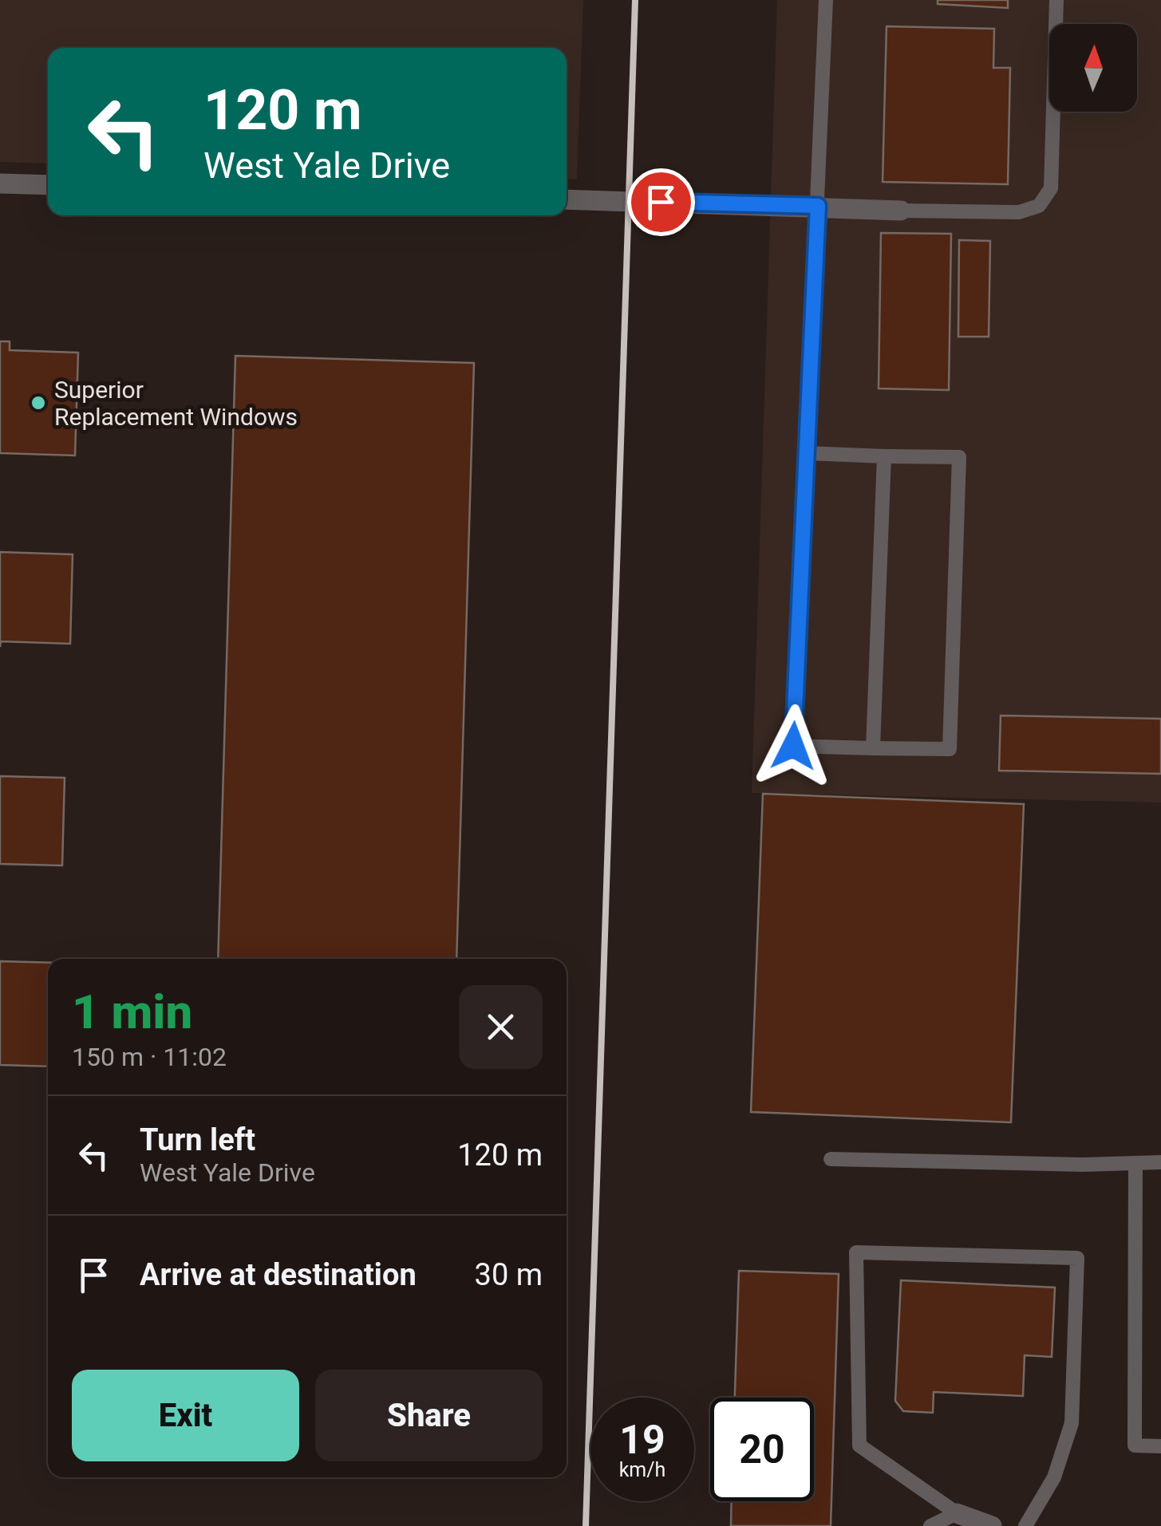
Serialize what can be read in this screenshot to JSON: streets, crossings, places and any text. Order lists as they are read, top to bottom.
{
  "places": ["Superior Replacement Windows"],
  "north": "top",
  "page": {
    "turn": ["120 m", "West Yale Drive"],
    "heading": ["1 min", "150 m · 11:02"],
    "list": [
      {
        "name": "Turn left",
        "note": "West Yale Drive",
        "value": "120 m"
      },
      {
        "name": "Arrive at destination",
        "value": "30 m"
      }
    ],
    "buttons": ["Exit", "Share"],
    "speed": "19 km/h",
    "limit": "20"
  }
}
